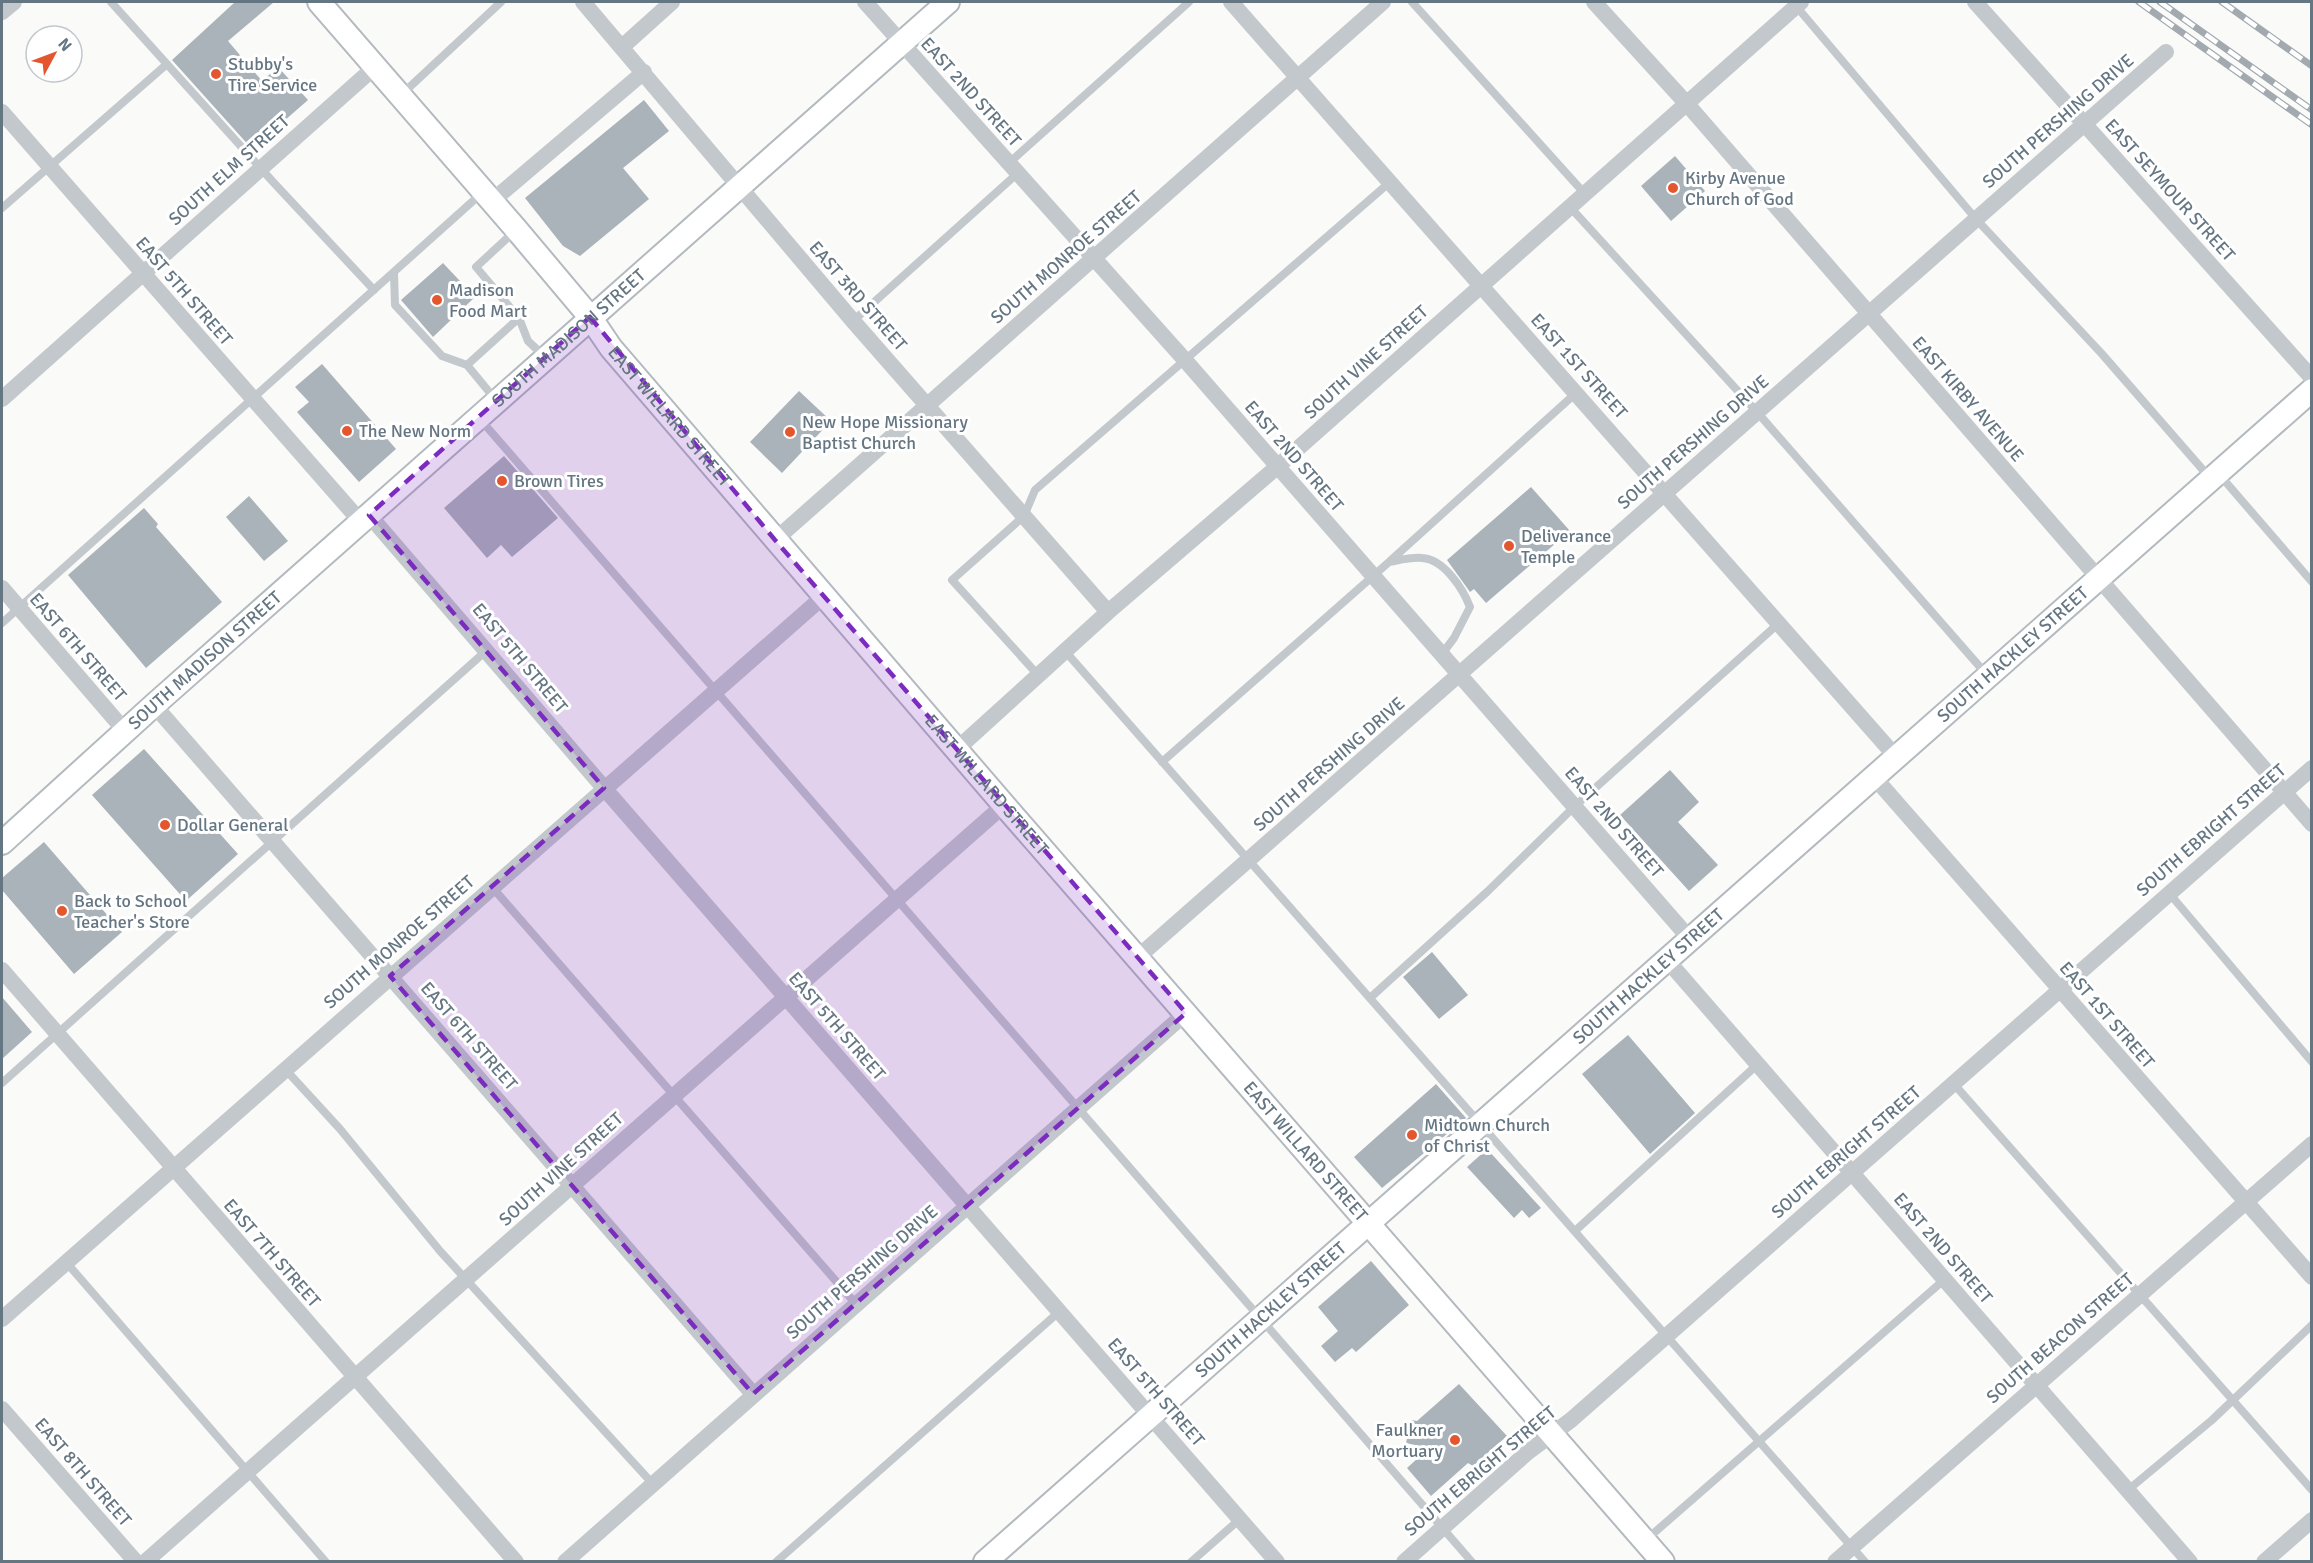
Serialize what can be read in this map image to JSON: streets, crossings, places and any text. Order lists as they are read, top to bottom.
{
  "streets": {
    "street": [
      "EAST 2ND STREET",
      "SOUTH PERSHING DRIVE",
      "SOUTH ELM STREET",
      "EAST SEYMOUR STREET",
      "SOUTH MONROE STREET",
      "EAST 5TH STREET",
      "EAST 3RD STREET",
      "SOUTH MADISON STREET",
      "SOUTH VINE STREET",
      "EAST 1ST STREET",
      "EAST KIRBY AVENUE",
      "EAST WILLARD STREET",
      "EAST 6TH STREET",
      "SOUTH HACKLEY STREET",
      "SOUTH EBRIGHT STREET",
      "EAST 7TH STREET",
      "SOUTH BEACON STREET",
      "EAST 8TH STREET"
    ]
  },
  "crossings": [
    ["EAST 2ND STREET", "SOUTH PERSHING DRIVE"],
    ["EAST 2ND STREET", "SOUTH MONROE STREET"],
    ["EAST 2ND STREET", "SOUTH MADISON STREET"],
    ["EAST 2ND STREET", "SOUTH VINE STREET"],
    ["EAST 2ND STREET", "SOUTH HACKLEY STREET"],
    ["EAST 2ND STREET", "SOUTH EBRIGHT STREET"],
    ["EAST 2ND STREET", "SOUTH BEACON STREET"],
    ["SOUTH PERSHING DRIVE", "EAST SEYMOUR STREET"],
    ["SOUTH PERSHING DRIVE", "EAST 5TH STREET"],
    ["SOUTH PERSHING DRIVE", "EAST 1ST STREET"],
    ["SOUTH PERSHING DRIVE", "EAST KIRBY AVENUE"],
    ["SOUTH PERSHING DRIVE", "EAST WILLARD STREET"],
    ["SOUTH PERSHING DRIVE", "EAST 6TH STREET"],
    ["SOUTH ELM STREET", "EAST 5TH STREET"],
    ["SOUTH ELM STREET", "EAST WILLARD STREET"],
    ["SOUTH MONROE STREET", "EAST 5TH STREET"],
    ["SOUTH MONROE STREET", "EAST 3RD STREET"],
    ["SOUTH MONROE STREET", "EAST 1ST STREET"],
    ["SOUTH MONROE STREET", "EAST WILLARD STREET"],
    ["SOUTH MONROE STREET", "EAST 6TH STREET"],
    ["SOUTH MONROE STREET", "EAST 7TH STREET"],
    ["EAST 5TH STREET", "SOUTH MADISON STREET"],
    ["EAST 5TH STREET", "SOUTH VINE STREET"],
    ["EAST 5TH STREET", "SOUTH HACKLEY STREET"],
    ["EAST 3RD STREET", "SOUTH MADISON STREET"],
    ["EAST 3RD STREET", "SOUTH VINE STREET"],
    ["SOUTH MADISON STREET", "EAST WILLARD STREET"],
    ["SOUTH MADISON STREET", "EAST 6TH STREET"],
    ["SOUTH VINE STREET", "EAST 1ST STREET"],
    ["SOUTH VINE STREET", "EAST KIRBY AVENUE"],
    ["SOUTH VINE STREET", "EAST WILLARD STREET"],
    ["SOUTH VINE STREET", "EAST 6TH STREET"],
    ["SOUTH VINE STREET", "EAST 7TH STREET"],
    ["EAST 1ST STREET", "SOUTH HACKLEY STREET"],
    ["EAST 1ST STREET", "SOUTH EBRIGHT STREET"],
    ["EAST 1ST STREET", "SOUTH BEACON STREET"],
    ["EAST KIRBY AVENUE", "SOUTH HACKLEY STREET"],
    ["EAST KIRBY AVENUE", "SOUTH EBRIGHT STREET"],
    ["EAST WILLARD STREET", "SOUTH HACKLEY STREET"],
    ["EAST WILLARD STREET", "SOUTH EBRIGHT STREET"]
  ],
  "places": [
    "Stubby's Tire Service",
    "Kirby Avenue Church of God",
    "Madison Food Mart",
    "The New Norm",
    "New Hope Missionary Baptist Church",
    "Brown Tires",
    "Deliverance Temple",
    "Dollar General",
    "Back to School Teacher's Store",
    "Midtown Church of Christ",
    "Faulkner Mortuary"
  ],
  "north": "top right"
}
